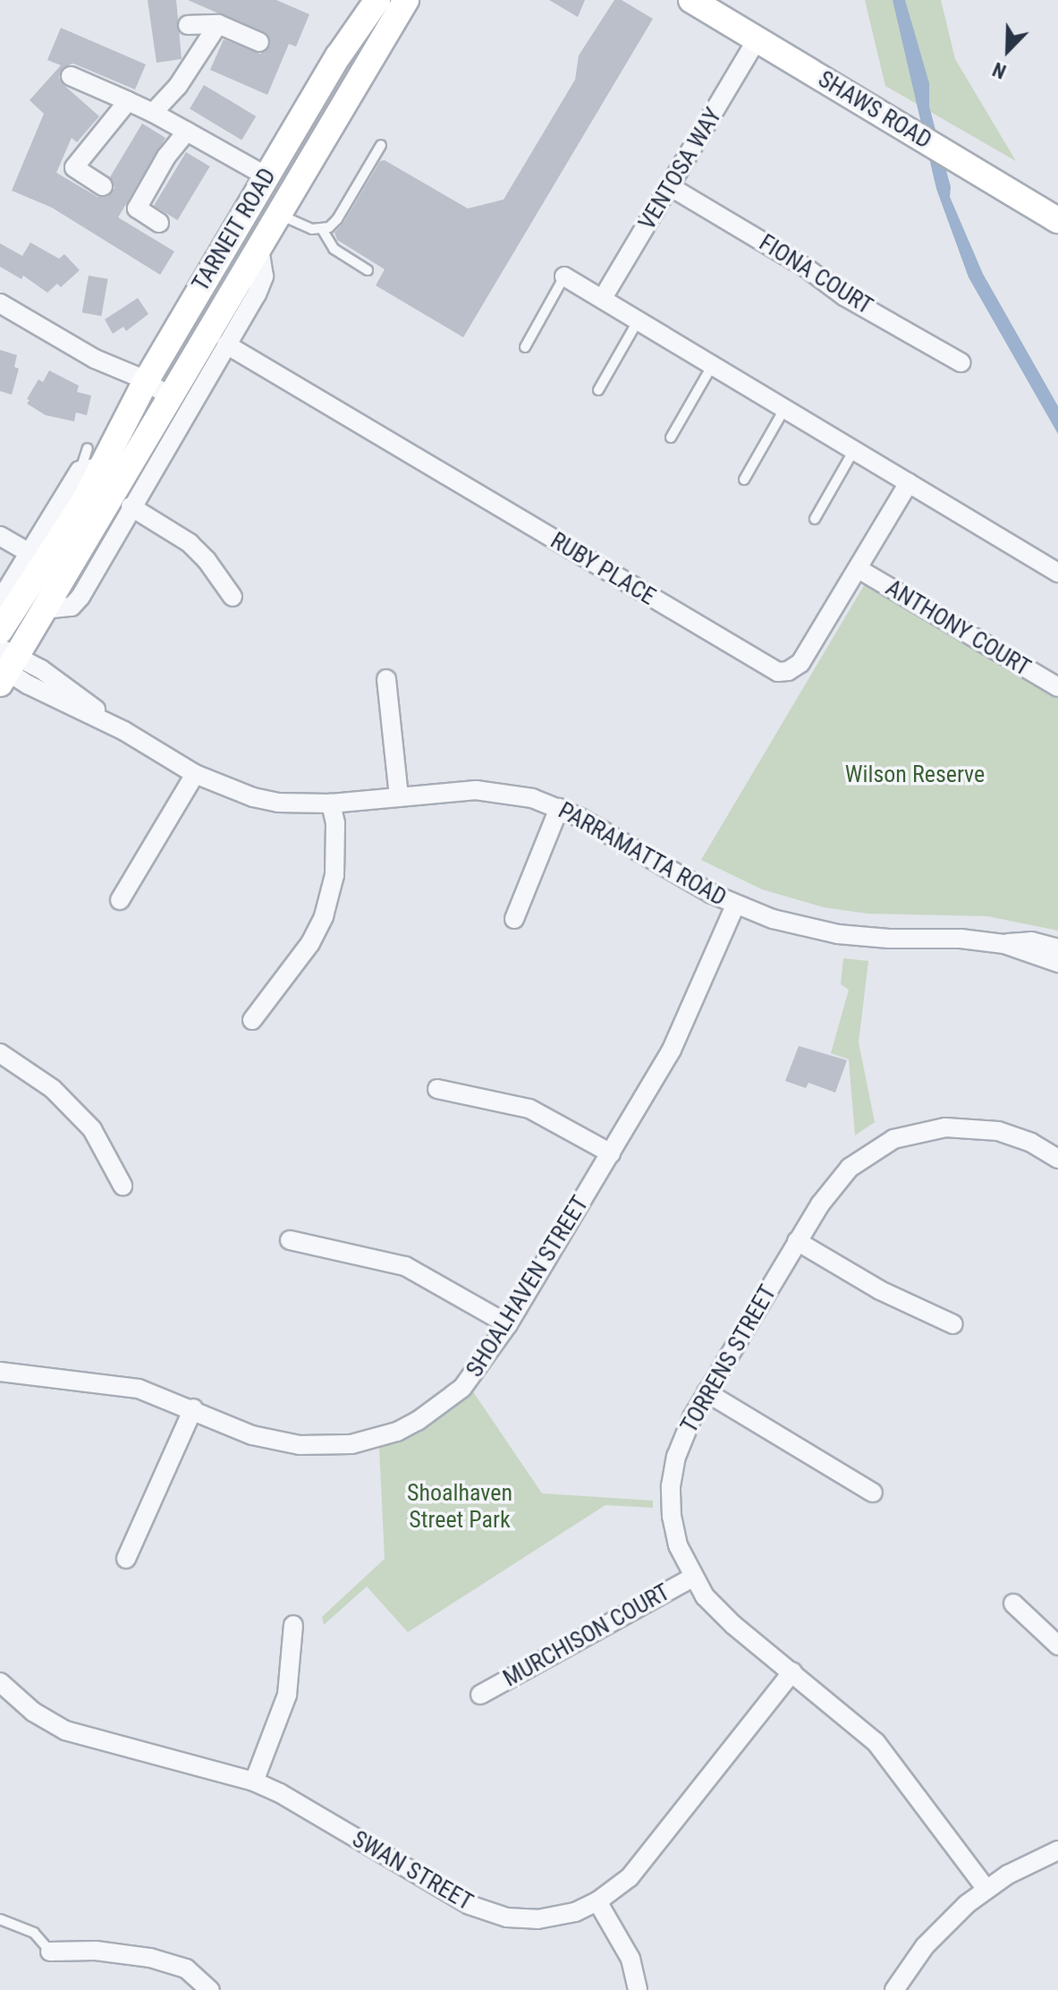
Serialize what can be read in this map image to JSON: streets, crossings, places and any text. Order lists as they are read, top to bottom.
{
  "streets": {
    "main road": ["SHAWS ROAD", "TARNEIT ROAD"],
    "street": [
      "VENTOSA WAY",
      "FIONA COURT",
      "RUBY PLACE",
      "ANTHONY COURT",
      "PARRAMATTA ROAD",
      "SHOALHAVEN STREET",
      "TORRENS STREET",
      "MURCHISON COURT",
      "SWAN STREET"
    ]
  },
  "crossings": [
    ["SHAWS ROAD", "VENTOSA WAY"],
    ["VENTOSA WAY", "FIONA COURT"],
    ["TARNEIT ROAD", "RUBY PLACE"],
    ["TARNEIT ROAD", "PARRAMATTA ROAD"],
    ["RUBY PLACE", "ANTHONY COURT"],
    ["PARRAMATTA ROAD", "SHOALHAVEN STREET"],
    ["TORRENS STREET", "MURCHISON COURT"],
    ["TORRENS STREET", "SWAN STREET"]
  ],
  "parks": ["Wilson Reserve", "Shoalhaven Street Park"],
  "north": "bottom left"
}
